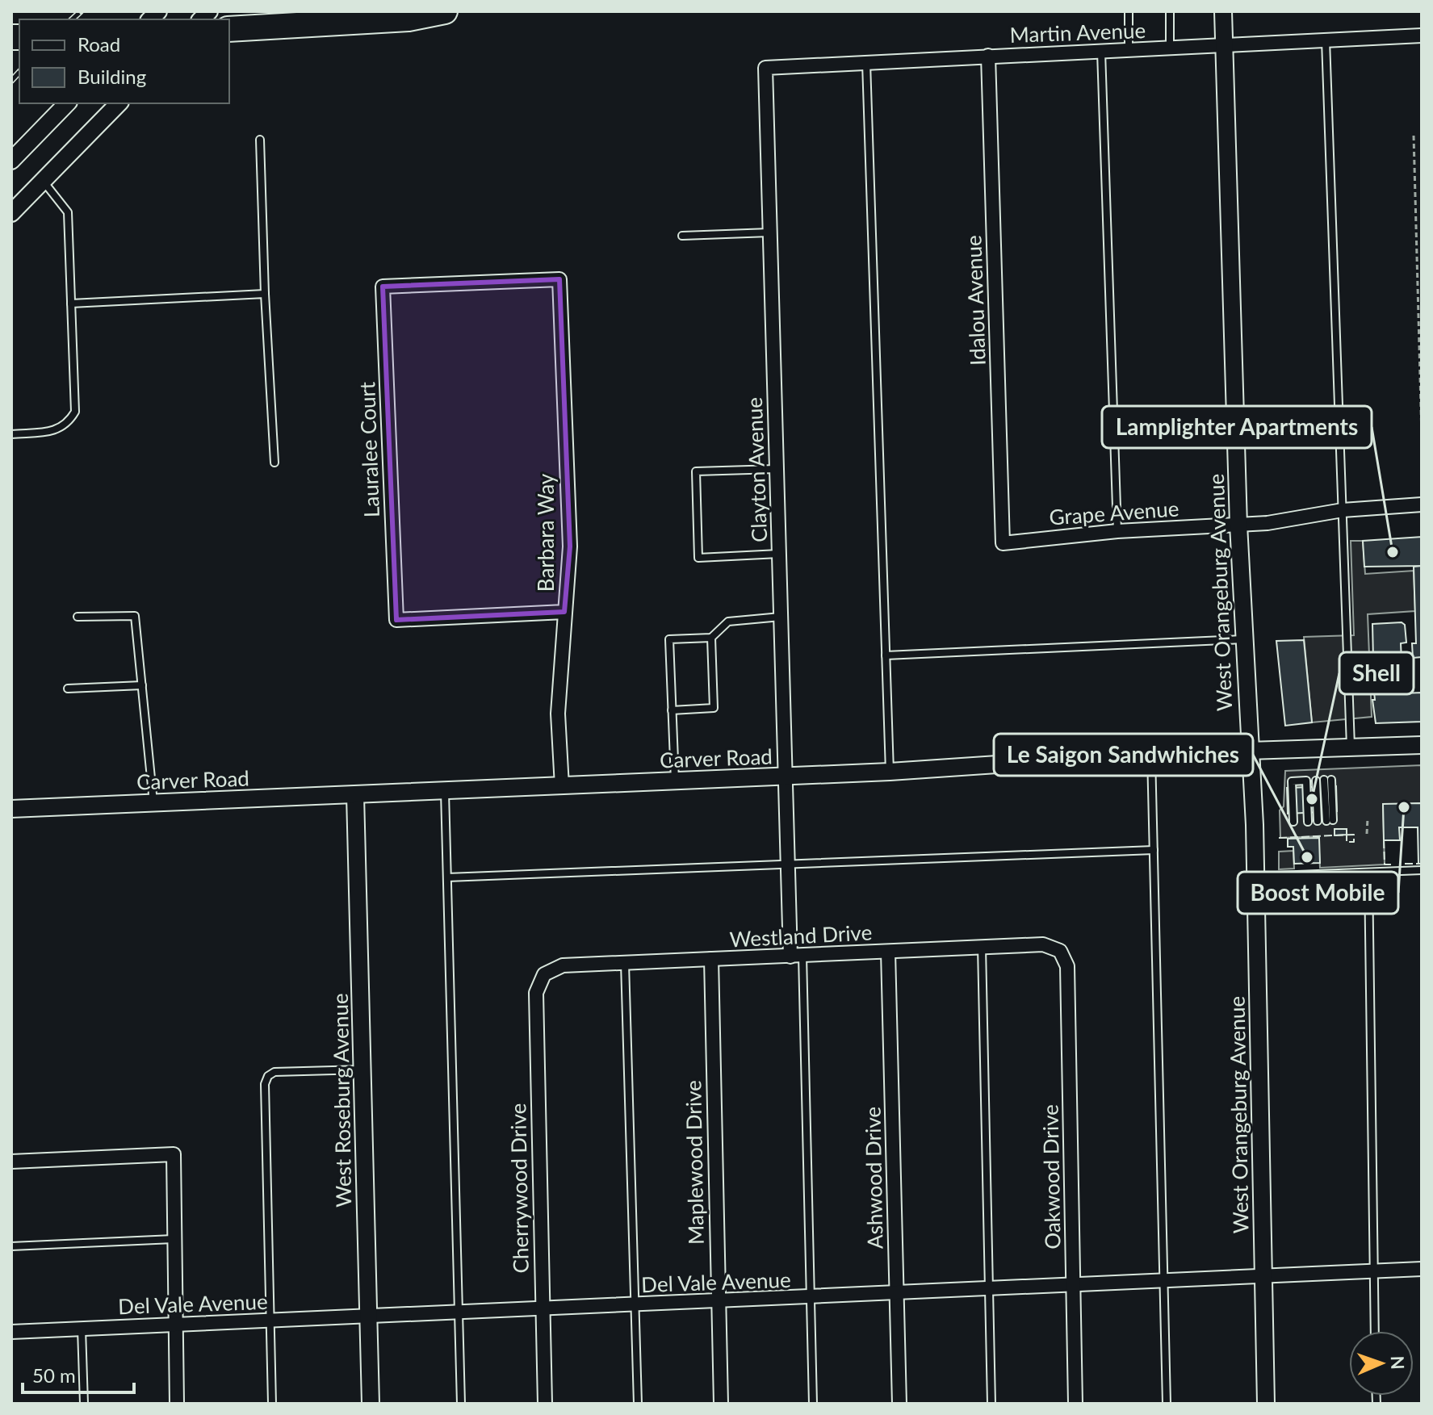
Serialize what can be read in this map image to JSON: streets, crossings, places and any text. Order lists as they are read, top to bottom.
{
  "streets": {
    "street": [
      "Martin Avenue",
      "Idalou Avenue",
      "Lauralee Court",
      "Clayton Avenue",
      "Grape Avenue",
      "Barbara Way",
      "West Orangeburg Avenue",
      "Carver Road",
      "Westland Drive",
      "West Roseburg Avenue",
      "Maplewood Drive",
      "Oakwood Drive",
      "Ashwood Drive",
      "Cherrywood Drive",
      "Del Vale Avenue"
    ]
  },
  "crossings": [
    ["Martin Avenue", "Idalou Avenue"],
    ["Martin Avenue", "Clayton Avenue"],
    ["Martin Avenue", "West Orangeburg Avenue"],
    ["Idalou Avenue", "Grape Avenue"],
    ["Lauralee Court", "Barbara Way"],
    ["Clayton Avenue", "Carver Road"],
    ["Clayton Avenue", "Westland Drive"],
    ["Grape Avenue", "West Orangeburg Avenue"],
    ["Barbara Way", "Carver Road"],
    ["West Orangeburg Avenue", "Carver Road"],
    ["West Orangeburg Avenue", "Del Vale Avenue"],
    ["Carver Road", "West Roseburg Avenue"],
    ["Westland Drive", "Maplewood Drive"],
    ["Westland Drive", "Oakwood Drive"],
    ["Westland Drive", "Ashwood Drive"],
    ["Westland Drive", "Cherrywood Drive"],
    ["West Roseburg Avenue", "Del Vale Avenue"],
    ["Maplewood Drive", "Del Vale Avenue"],
    ["Oakwood Drive", "Del Vale Avenue"],
    ["Ashwood Drive", "Del Vale Avenue"],
    ["Cherrywood Drive", "Del Vale Avenue"]
  ],
  "places": [
    "Lamplighter Apartments",
    "Shell",
    "Boost Mobile",
    "Le Saigon Sandwhiches"
  ],
  "legend": ["Road", "Building"],
  "scale_bar": "50 m",
  "north": "right"
}
